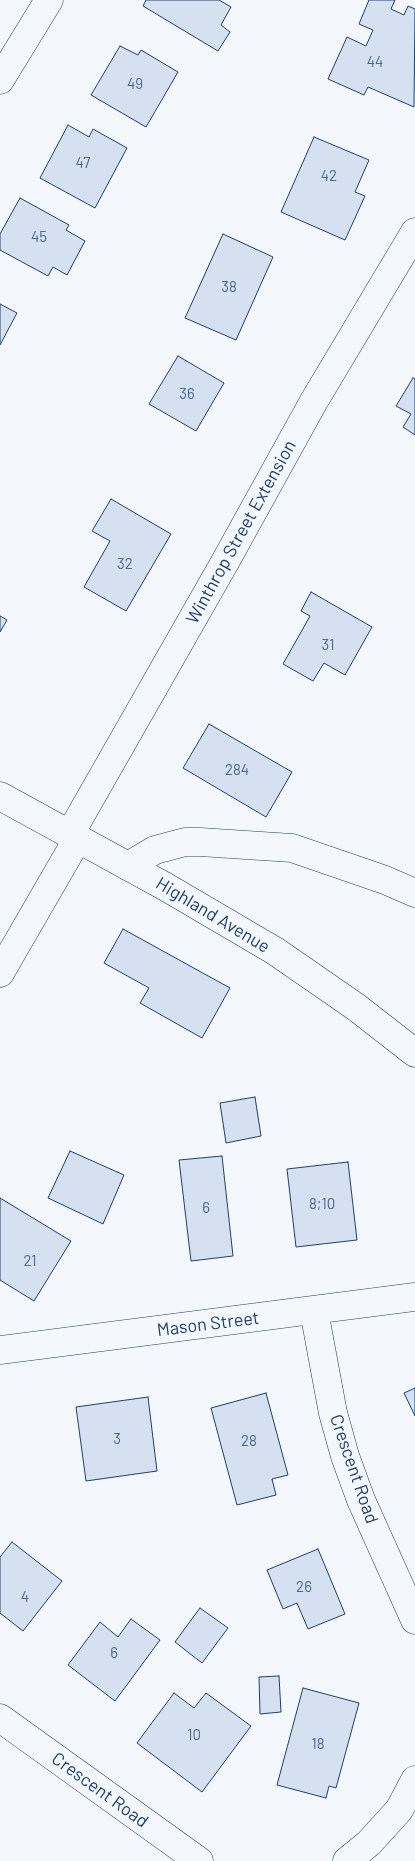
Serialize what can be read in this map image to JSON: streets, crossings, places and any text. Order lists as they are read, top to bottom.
{
  "streets": {
    "street": [
      "Winthrop Street Extension",
      "Highland Avenue",
      "Mason Street",
      "Crescent Road"
    ]
  },
  "crossings": [
    ["Winthrop Street Extension", "Highland Avenue"],
    ["Mason Street", "Crescent Road"]
  ],
  "house_numbers": [
    "44",
    "49",
    "47",
    "42",
    "45",
    "38",
    "36",
    "32",
    "31",
    "284",
    "8;10",
    "6",
    "21",
    "3",
    "28",
    "26",
    "4",
    "6",
    "10",
    "18"
  ]
}
